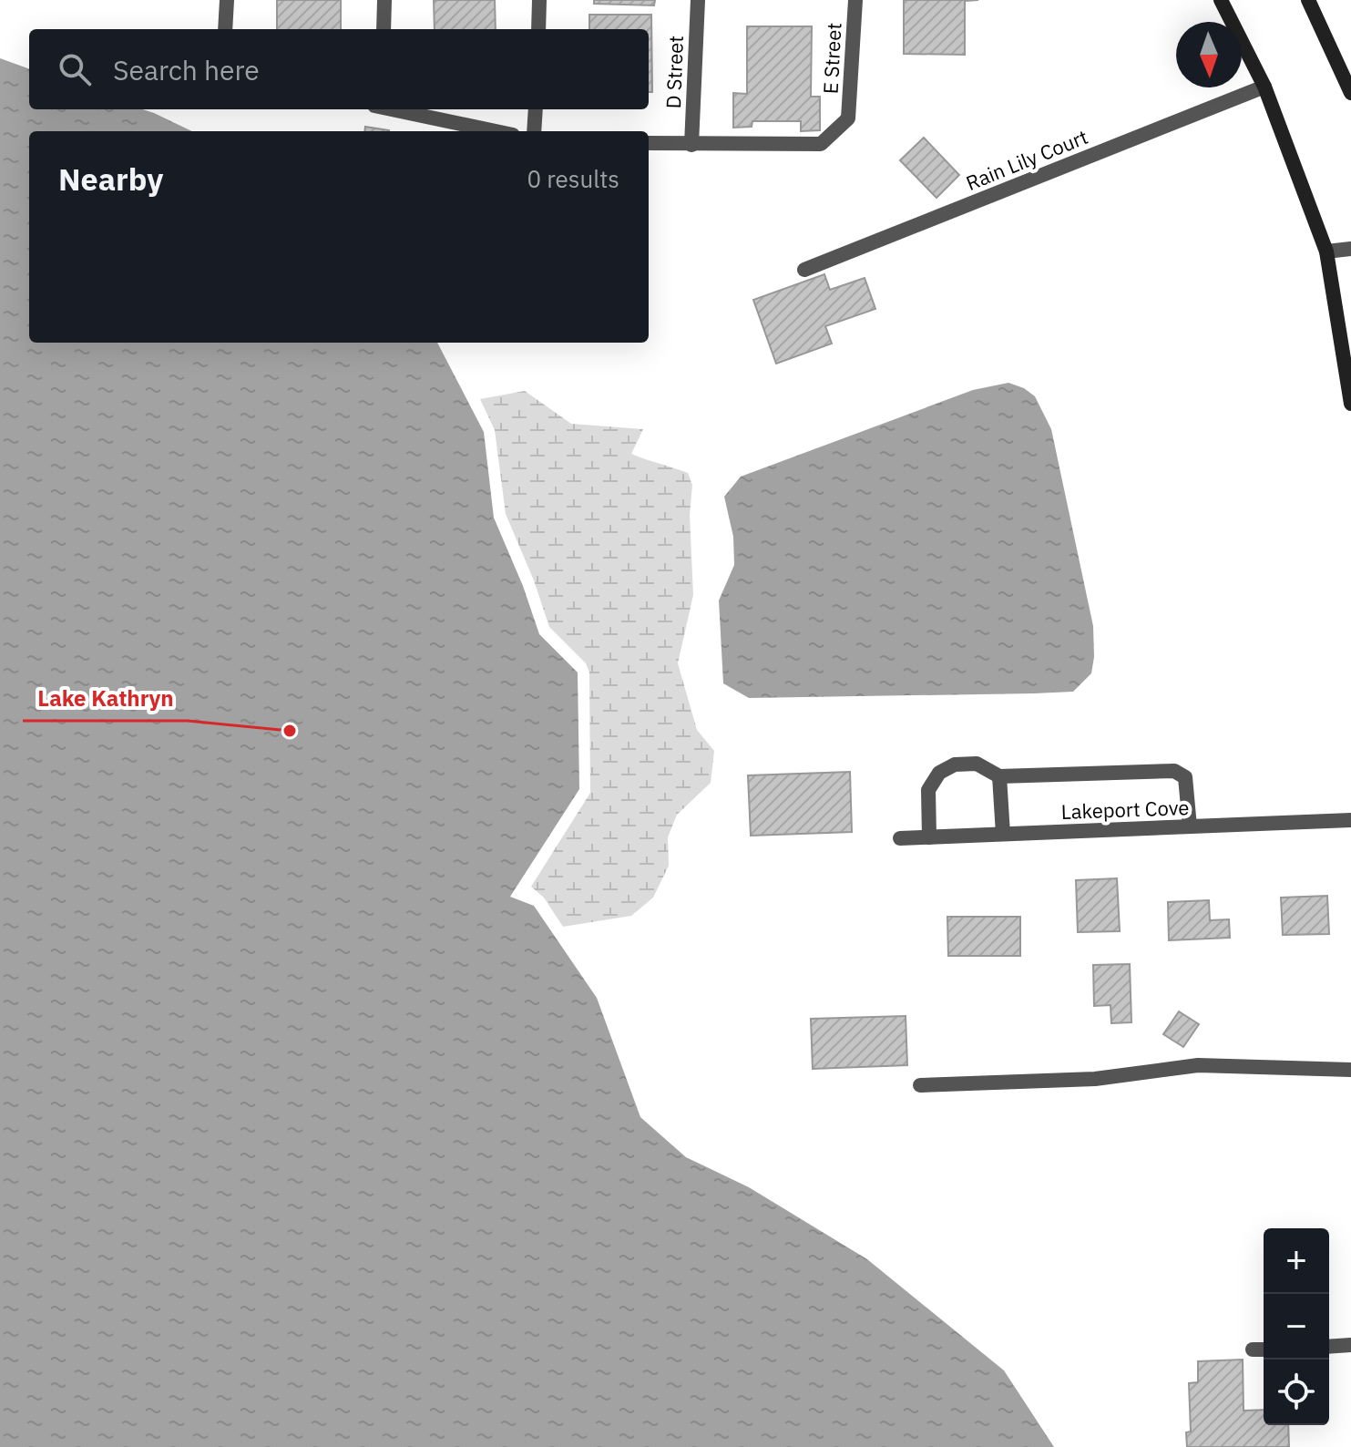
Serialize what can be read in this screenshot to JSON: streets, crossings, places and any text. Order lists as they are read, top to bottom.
{
  "streets": {
    "street": [
      "E Street",
      "D Street",
      "Rain Lily Court",
      "Lakeport Cove"
    ]
  },
  "crossings": [
    ["E Street", "D Street"]
  ],
  "places": ["Lake Kathryn"],
  "north": "bottom",
  "page": {
    "search": "Search here",
    "heading": ["Nearby", "0 results"],
    "map_buttons": ["+", "−"]
  }
}
